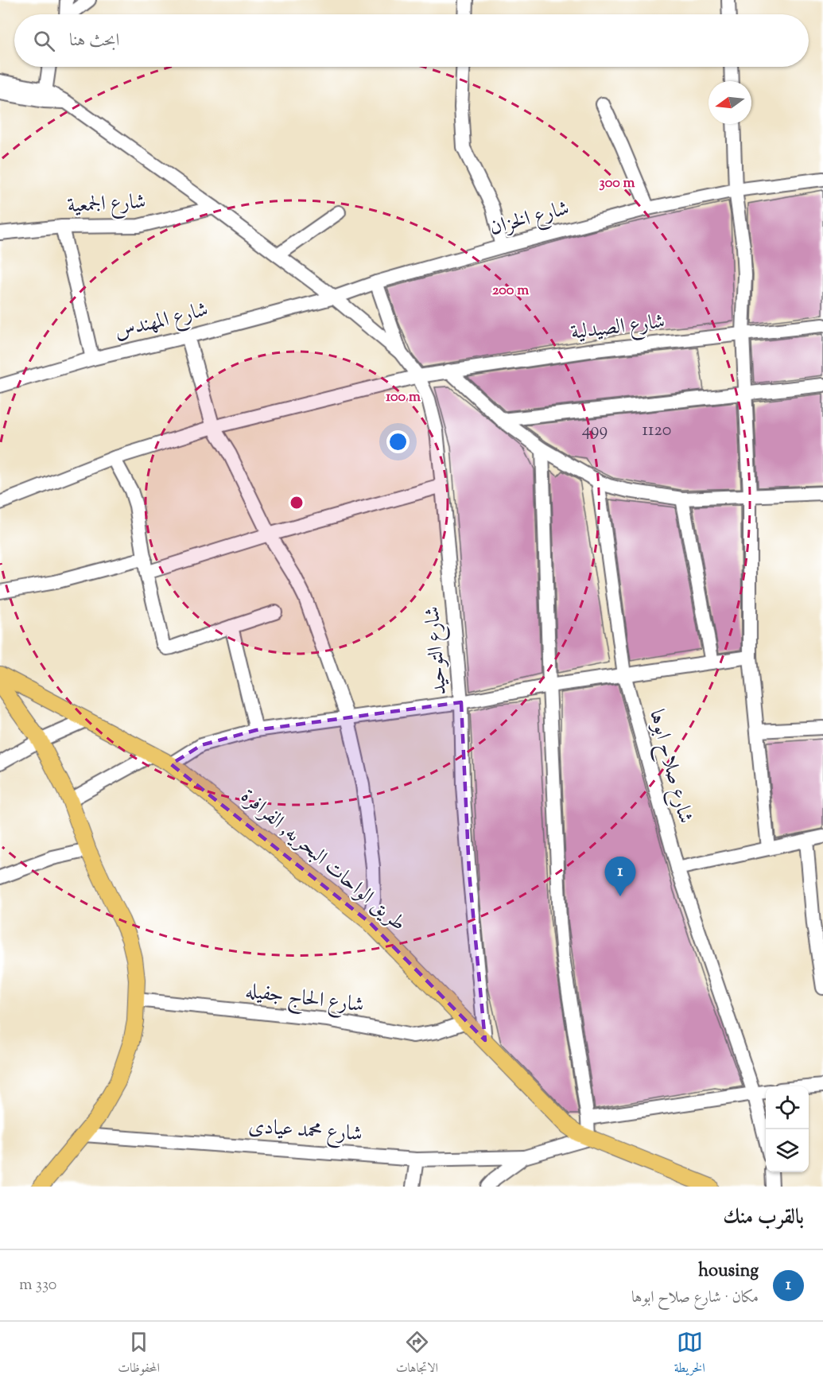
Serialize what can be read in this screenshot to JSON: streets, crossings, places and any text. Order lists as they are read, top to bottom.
{
  "streets": {
    "main road": ["طريق الواحات البحريه, الفرافرة"],
    "street": [
      "شارع الجمعية",
      "شارع الخزان",
      "شارع المهندس",
      "شارع الصيدلية",
      "شارع التوحيد",
      "شارع صلاح ابوها",
      "شارع الحاج جفيله",
      "شارع محمد عيادى"
    ]
  },
  "crossings": [
    ["شارع الجمعية", "شارع التوحيد"],
    ["شارع الخزان", "شارع المهندس"],
    ["شارع الخزان", "شارع التوحيد"],
    ["شارع المهندس", "شارع التوحيد"],
    ["شارع الصيدلية", "شارع التوحيد"],
    ["شارع التوحيد", "طريق الواحات البحريه, الفرافرة"],
    ["طريق الواحات البحريه, الفرافرة", "شارع الحاج جفيله"]
  ],
  "house_numbers": ["499", "1120"],
  "north": "left",
  "page": {
    "search": "ابحث هنا",
    "pins": "1",
    "heading": "بالقرب منك",
    "list": [
      {
        "mark": "1",
        "name": "housing",
        "note": "مكان · شارع صلاح ابوها",
        "value": "330 m"
      }
    ],
    "nav": ["الخريطة", "الاتجاهات", "المحفوظات"]
  },
  "rings": ["300 m", "200 m", "100 m"]
}
